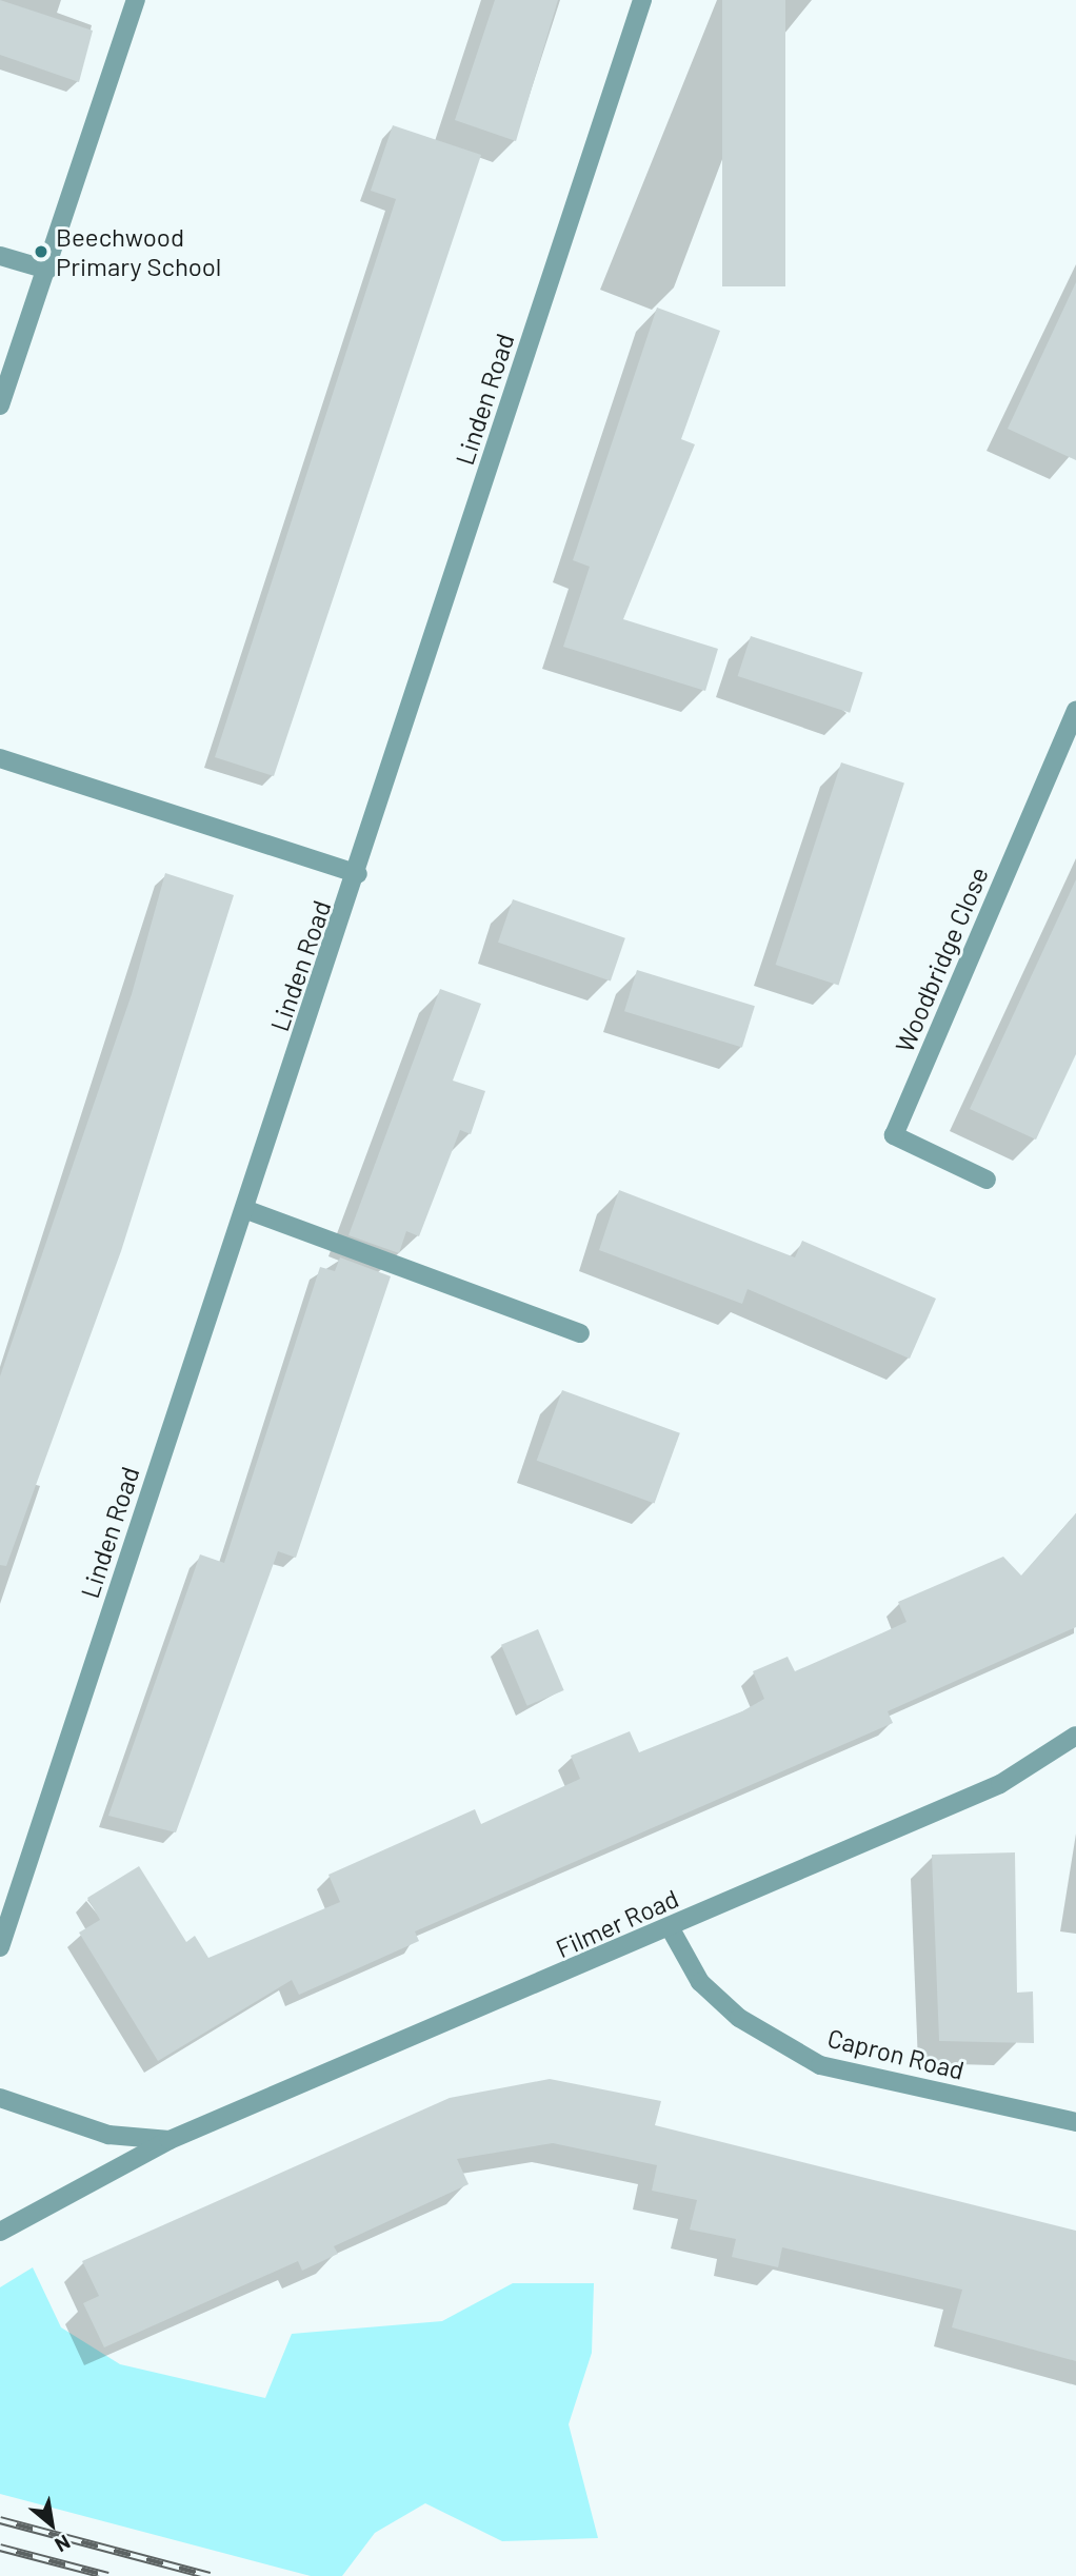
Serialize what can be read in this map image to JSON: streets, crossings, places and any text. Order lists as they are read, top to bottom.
{
  "streets": {
    "street": [
      "Linden Road",
      "Woodbridge Close",
      "Filmer Road",
      "Capron Road"
    ]
  },
  "crossings": [
    ["Filmer Road", "Capron Road"]
  ],
  "places": ["Beechwood Primary School"],
  "north": "bottom right"
}
